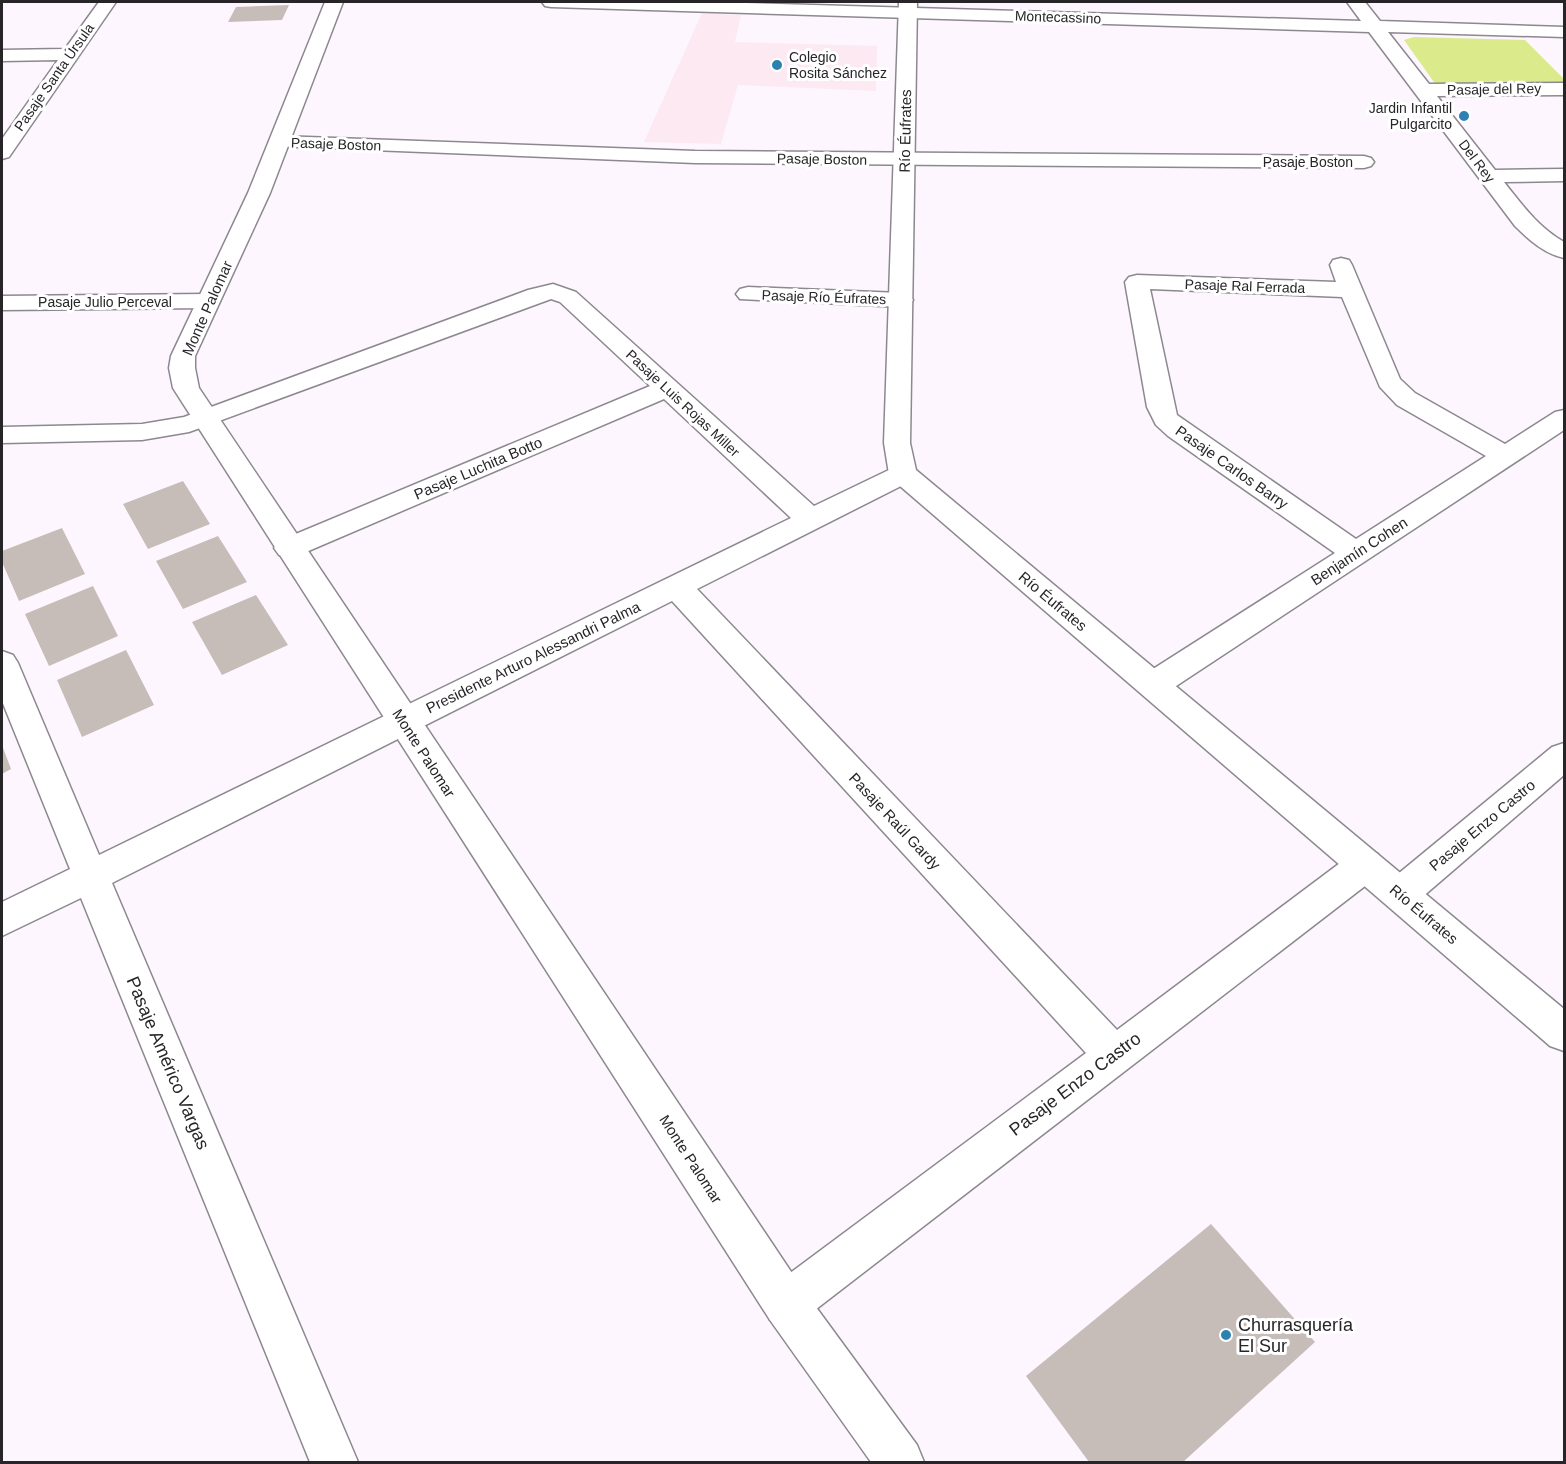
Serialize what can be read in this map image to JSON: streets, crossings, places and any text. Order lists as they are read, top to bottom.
{
  "streets": {
    "street": [
      "Montecassino",
      "Pasaje Santa Úrsula",
      "Pasaje del Rey",
      "Río Éufrates",
      "Pasaje Boston",
      "Del Rey",
      "Pasaje Ral Ferrada",
      "Pasaje Río Éufrates",
      "Pasaje Julio Perceval",
      "Monte Palomar",
      "Pasaje Luis Rojas Miller",
      "Pasaje Carlos Barry",
      "Pasaje Luchita Botto",
      "Benjamín Cohen",
      "Presidente Arturo Alessandri Palma",
      "Pasaje Raúl Gardy",
      "Pasaje Enzo Castro",
      "Pasaje Américo Vargas"
    ]
  },
  "crossings": [
    ["Montecassino", "Río Éufrates"],
    ["Montecassino", "Del Rey"],
    ["Pasaje del Rey", "Del Rey"],
    ["Río Éufrates", "Pasaje Boston"],
    ["Río Éufrates", "Pasaje Río Éufrates"],
    ["Río Éufrates", "Benjamín Cohen"],
    ["Río Éufrates", "Presidente Arturo Alessandri Palma"],
    ["Río Éufrates", "Pasaje Enzo Castro"],
    ["Pasaje Boston", "Monte Palomar"],
    ["Pasaje Ral Ferrada", "Pasaje Carlos Barry"],
    ["Pasaje Julio Perceval", "Monte Palomar"],
    ["Monte Palomar", "Pasaje Luchita Botto"],
    ["Monte Palomar", "Presidente Arturo Alessandri Palma"],
    ["Monte Palomar", "Pasaje Enzo Castro"],
    ["Pasaje Luis Rojas Miller", "Pasaje Luchita Botto"],
    ["Pasaje Luis Rojas Miller", "Presidente Arturo Alessandri Palma"],
    ["Pasaje Carlos Barry", "Benjamín Cohen"],
    ["Presidente Arturo Alessandri Palma", "Pasaje Raúl Gardy"],
    ["Presidente Arturo Alessandri Palma", "Pasaje Américo Vargas"],
    ["Pasaje Raúl Gardy", "Pasaje Enzo Castro"]
  ],
  "places": ["Colegio Rosita Sánchez", "Jardin Infantil Pulgarcito", "Churrasquería El Sur"]
}
